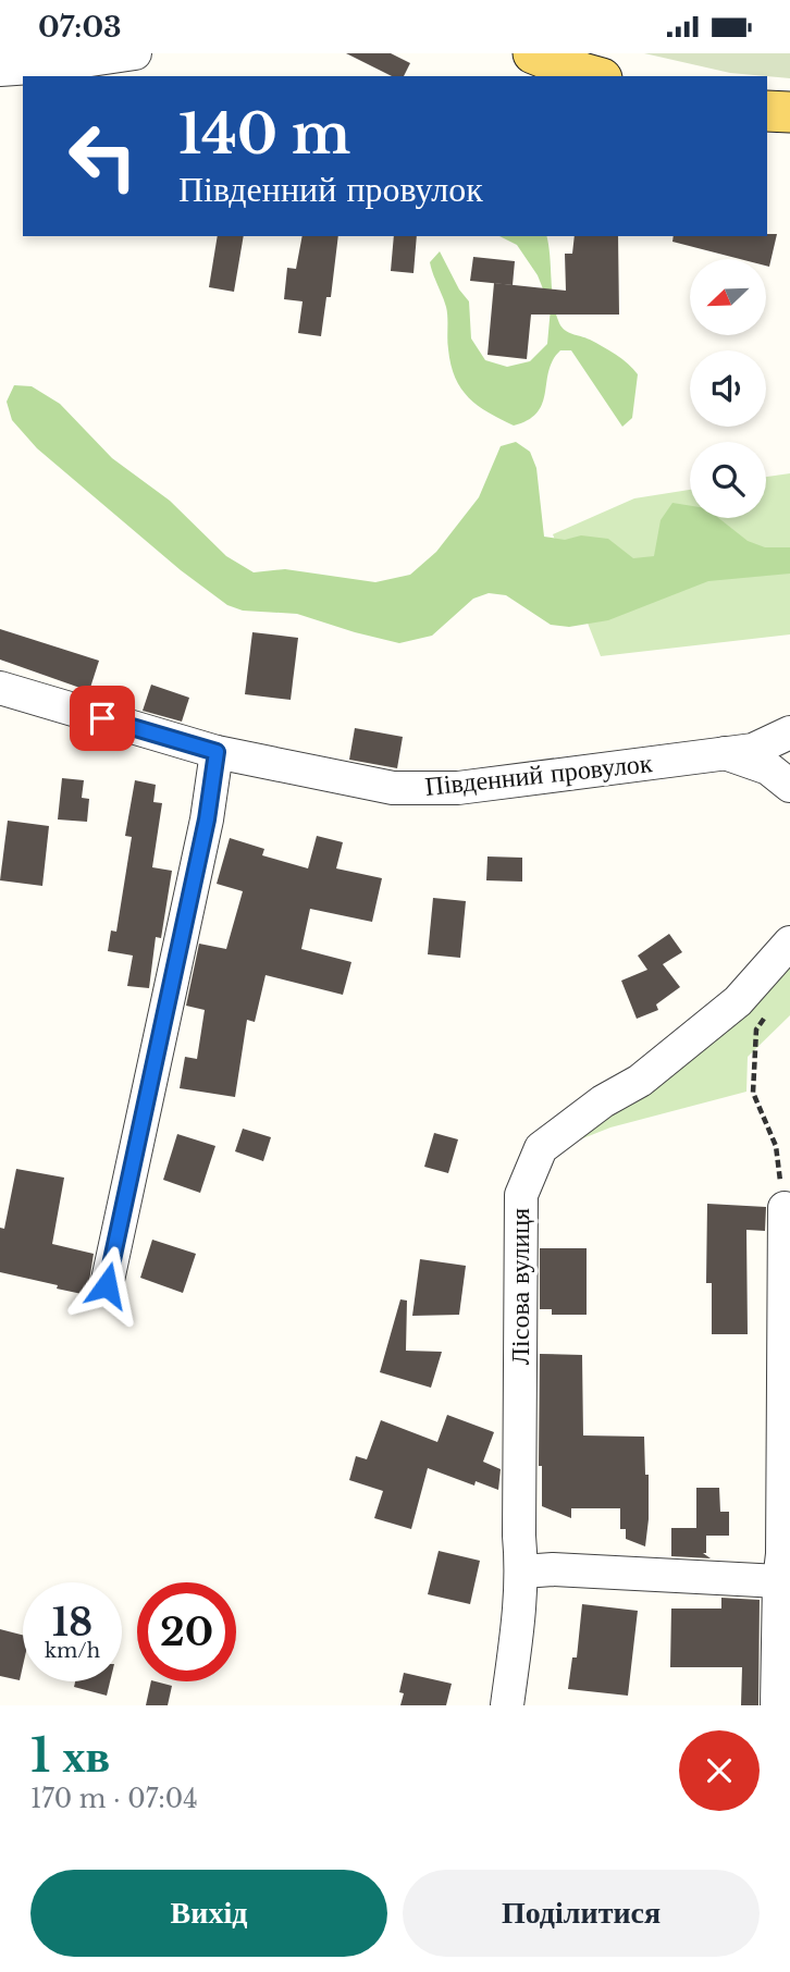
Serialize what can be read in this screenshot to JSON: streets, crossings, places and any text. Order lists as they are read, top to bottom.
{
  "streets": {
    "street": ["Південний провулок", "Лісова вулиця"]
  },
  "north": "bottom left",
  "page": {
    "status": "07:03",
    "turn": ["140 m", "Південний провулок"],
    "speed": "18 km/h",
    "limit": "20",
    "heading": ["1 хв", "170 m · 07:04"],
    "buttons": ["Вихід", "Поділитися"]
  }
}
